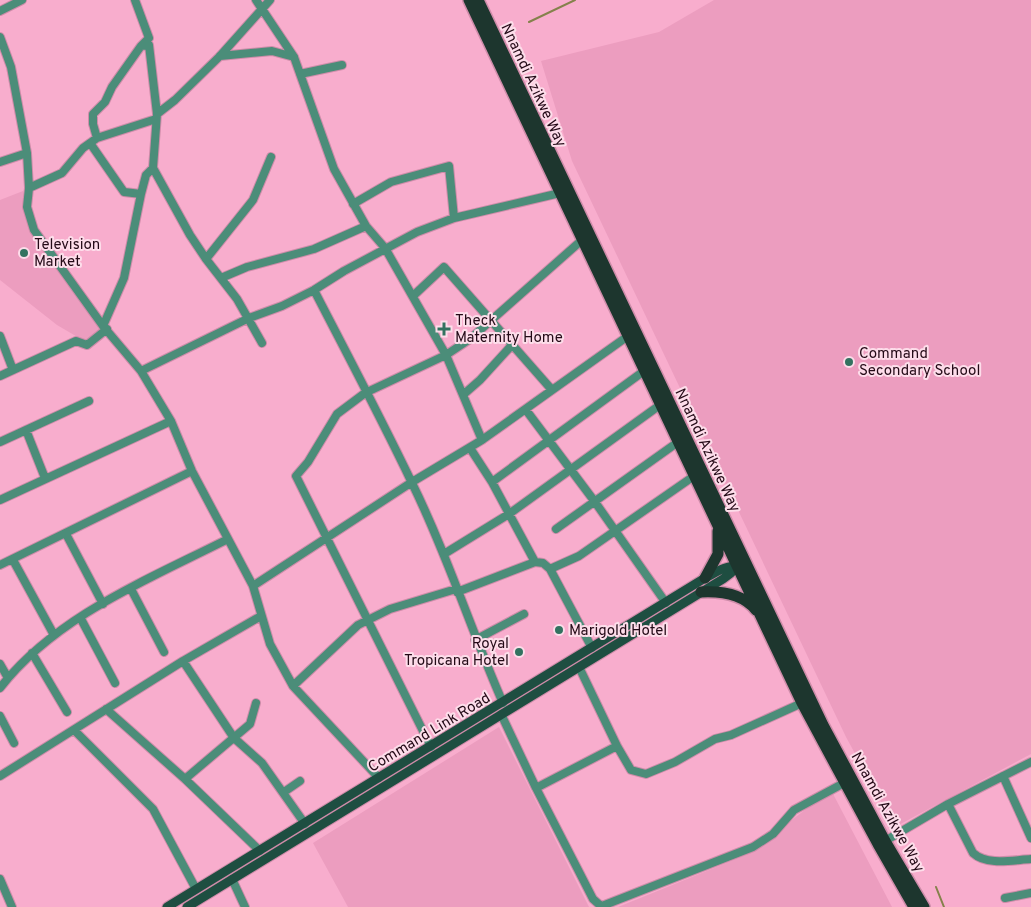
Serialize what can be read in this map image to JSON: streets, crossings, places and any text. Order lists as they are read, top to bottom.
{
  "streets": {
    "highway": ["Nnamdi Azikwe Way"],
    "main road": ["Command Link Road"]
  },
  "crossings": [
    ["Nnamdi Azikwe Way", "Command Link Road"]
  ],
  "places": {
    "other": [
      "Television Market",
      "Command Secondary School",
      "Marigold Hotel",
      "Royal Tropicana Hotel"
    ],
    "health": ["Theck Maternity Home"]
  }
}
